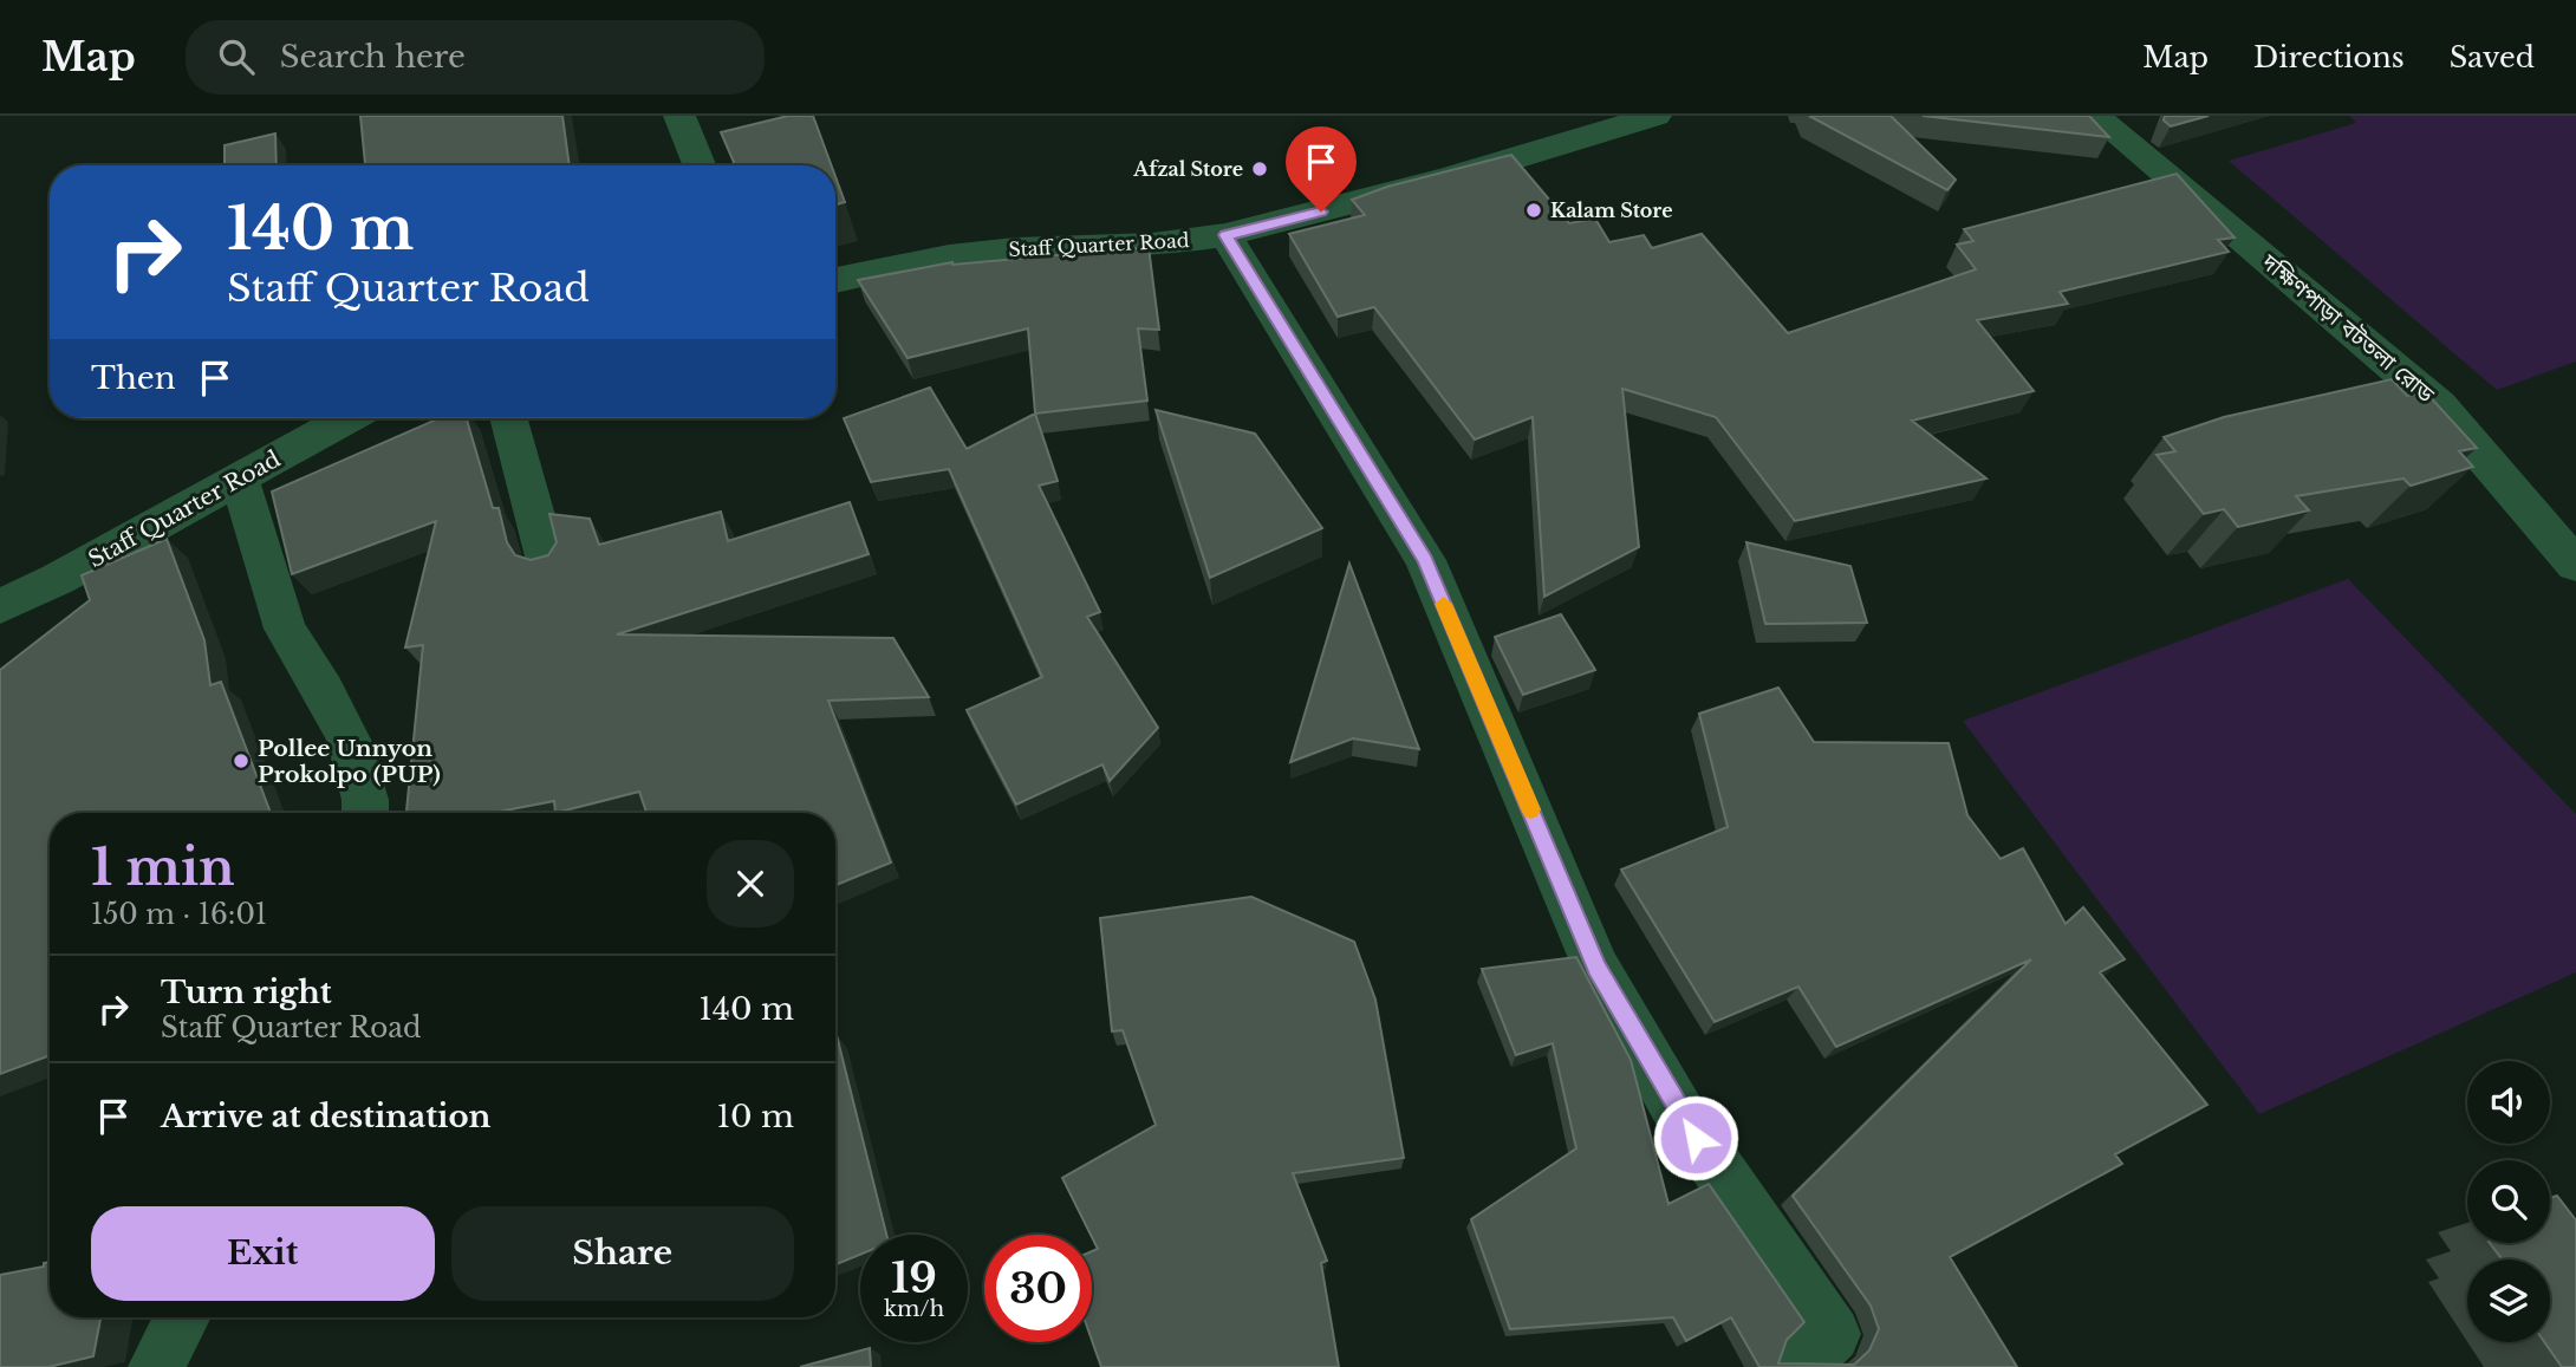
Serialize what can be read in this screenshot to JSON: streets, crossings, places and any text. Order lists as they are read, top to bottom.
{
  "streets": {
    "street": ["Staff Quarter Road", "দক্ষিণপাড়া বটতলা রোড"]
  },
  "places": ["Afzal Store", "Kalam Store", "Pollee Unnyon Prokolpo (PUP)"],
  "page": {
    "header": "Map",
    "search": "Search here",
    "nav": ["Map", "Directions", "Saved"],
    "turn": ["140 m", "Staff Quarter Road"],
    "then": "Then",
    "heading": ["1 min", "150 m · 16:01"],
    "list": [
      {
        "name": "Turn right",
        "note": "Staff Quarter Road",
        "value": "140 m"
      },
      {
        "name": "Arrive at destination",
        "value": "10 m"
      }
    ],
    "buttons": ["Exit", "Share"],
    "speed": "19 km/h",
    "limit": "30"
  }
}
